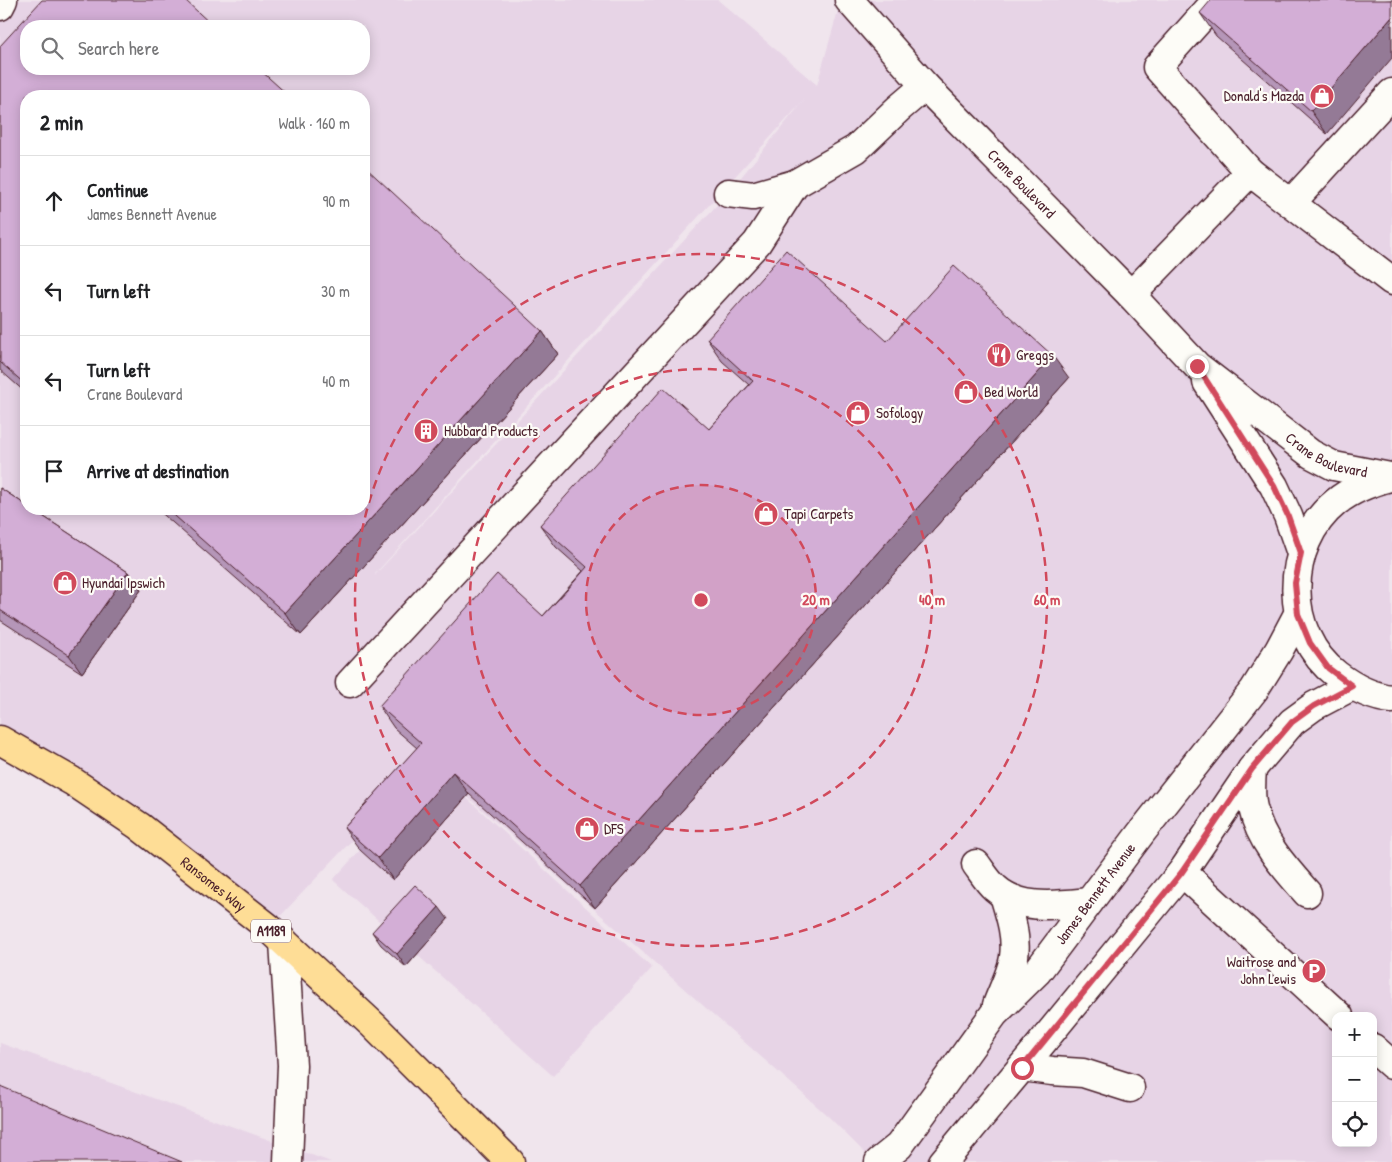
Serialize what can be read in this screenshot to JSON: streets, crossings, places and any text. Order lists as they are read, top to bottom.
{
  "streets": {
    "main road": ["Ransomes Way", "A1189"],
    "street": ["Crane Boulevard", "James Bennett Avenue"]
  },
  "places": {
    "shop": [
      "Donald's Mazda",
      "Bed World",
      "Sofology",
      "Tapi Carpets",
      "Hyundai Ipswich",
      "DFS"
    ],
    "restaurant": ["Greggs"],
    "building": ["Hubbard Products"],
    "parking": ["Waitrose and John Lewis"]
  },
  "page": {
    "search": "Search here",
    "heading": ["2 min", "Walk · 160 m"],
    "list": [
      ["Continue", "James Bennett Avenue", "90 m"],
      ["Turn left", "30 m"],
      ["Turn left", "Crane Boulevard", "40 m"],
      "Arrive at destination"
    ],
    "map_buttons": ["+", "−"]
  },
  "rings": ["20 m", "40 m", "60 m"]
}
